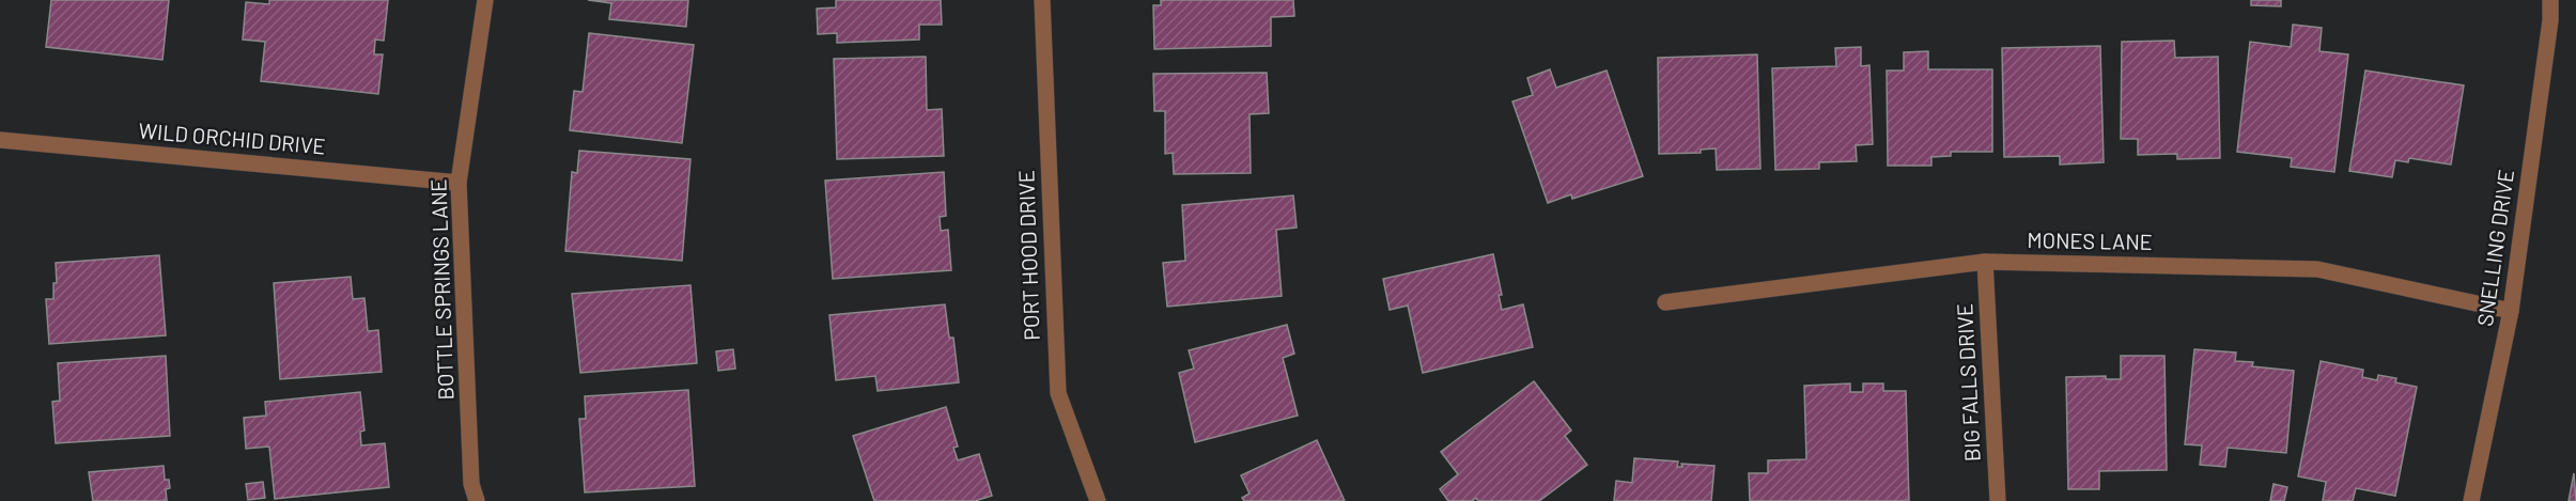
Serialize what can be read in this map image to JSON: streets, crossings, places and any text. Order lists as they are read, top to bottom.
{
  "streets": {
    "street": [
      "WILD ORCHID DRIVE",
      "MONES LANE",
      "SNELLING DRIVE",
      "PORT HOOD DRIVE",
      "BOTTLE SPRINGS LANE",
      "BIG FALLS DRIVE"
    ]
  },
  "crossings": [
    ["WILD ORCHID DRIVE", "BOTTLE SPRINGS LANE"],
    ["MONES LANE", "SNELLING DRIVE"],
    ["MONES LANE", "BIG FALLS DRIVE"]
  ]
}
